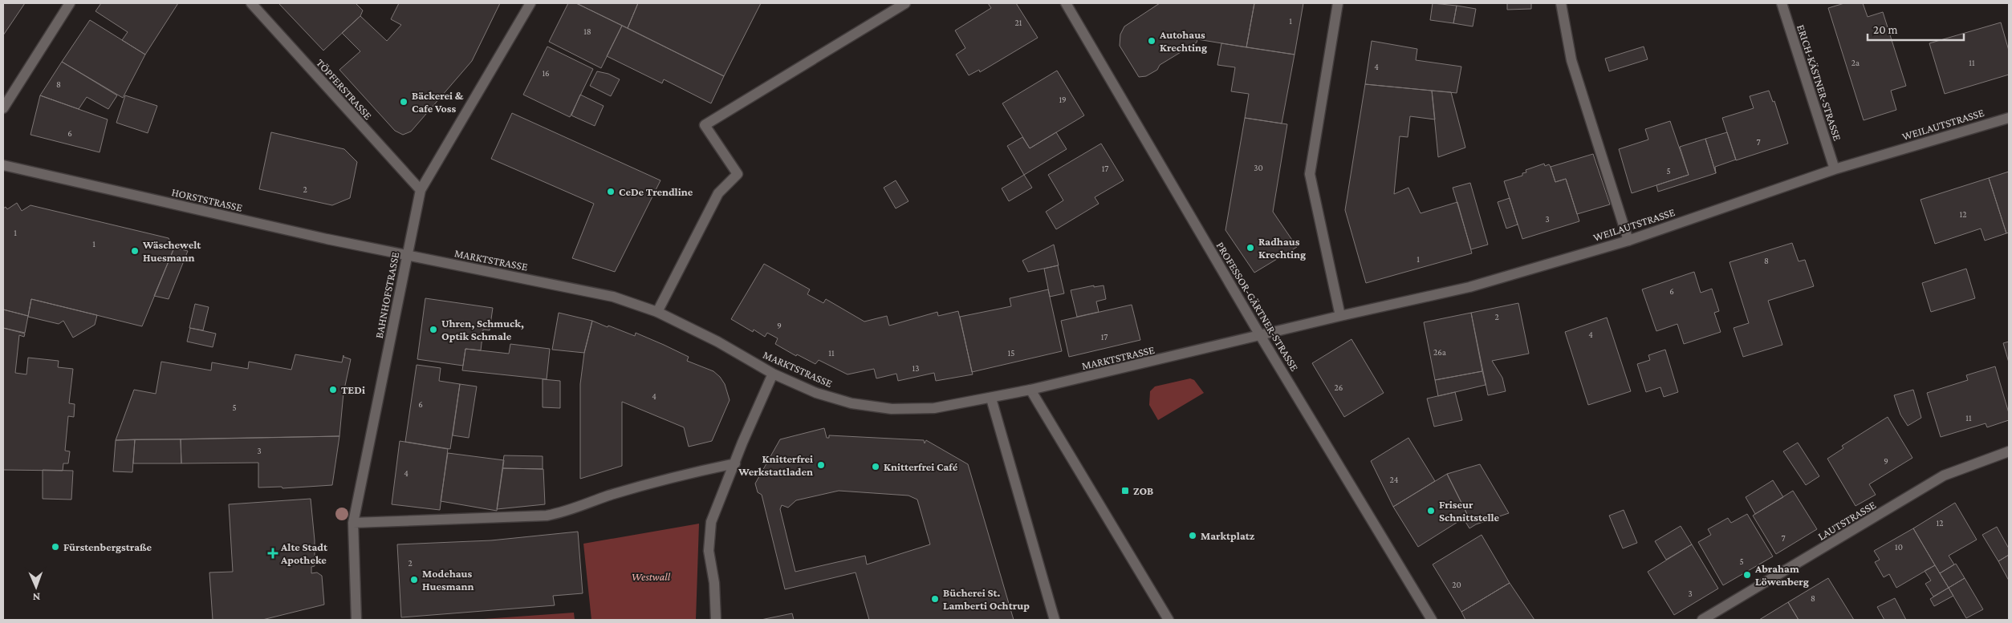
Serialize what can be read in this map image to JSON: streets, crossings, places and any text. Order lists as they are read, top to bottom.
{
  "streets": {
    "street": [
      "ERICH-KÄSTNER-STRASSE",
      "TÖPFERSTRASSE",
      "WEILAUTSTRASSE",
      "HORSTSTRASSE",
      "MARKTSTRASSE",
      "BAHNHOFSTRASSE",
      "PROFESSOR-GÄRTNER-STRASSE",
      "LAUTSTRASSE"
    ]
  },
  "crossings": [
    ["ERICH-KÄSTNER-STRASSE", "WEILAUTSTRASSE"],
    ["TÖPFERSTRASSE", "BAHNHOFSTRASSE"],
    ["WEILAUTSTRASSE", "MARKTSTRASSE"],
    ["WEILAUTSTRASSE", "PROFESSOR-GÄRTNER-STRASSE"],
    ["HORSTSTRASSE", "MARKTSTRASSE"],
    ["HORSTSTRASSE", "BAHNHOFSTRASSE"],
    ["MARKTSTRASSE", "BAHNHOFSTRASSE"],
    ["MARKTSTRASSE", "PROFESSOR-GÄRTNER-STRASSE"]
  ],
  "parks": ["Westwall"],
  "places": {
    "other": [
      "Autohaus Krechting",
      "Bäckerei & Cafe Voss",
      "CeDe Trendline",
      "Radhaus Krechting",
      "Wäschewelt Huesmann",
      "Uhren, Schmuck, Optik Schmale",
      "TEDi",
      "Knitterfrei Werkstattladen",
      "Knitterfrei Café",
      "Friseur Schnittstelle",
      "Marktplatz",
      "Fürstenbergstraße",
      "Abraham Löwenberg",
      "Modehaus Huesmann",
      "Bücherei St. Lamberti Ochtrup"
    ],
    "transit": ["ZOB"],
    "health": ["Alte Stadt Apotheke"]
  },
  "house_numbers": [
    "1",
    "21",
    "18",
    "2a",
    "11",
    "4",
    "16",
    "8",
    "19",
    "6",
    "7",
    "30",
    "17",
    "5",
    "2",
    "12",
    "3",
    "1",
    "1",
    "1",
    "8",
    "6",
    "2",
    "9",
    "4",
    "17",
    "26a",
    "11",
    "15",
    "13",
    "26",
    "4",
    "6",
    "5",
    "11",
    "3",
    "9",
    "4",
    "24",
    "12",
    "7",
    "10",
    "5",
    "2",
    "20",
    "3",
    "8"
  ],
  "scale_bar": "20 m",
  "north": "bottom"
}
